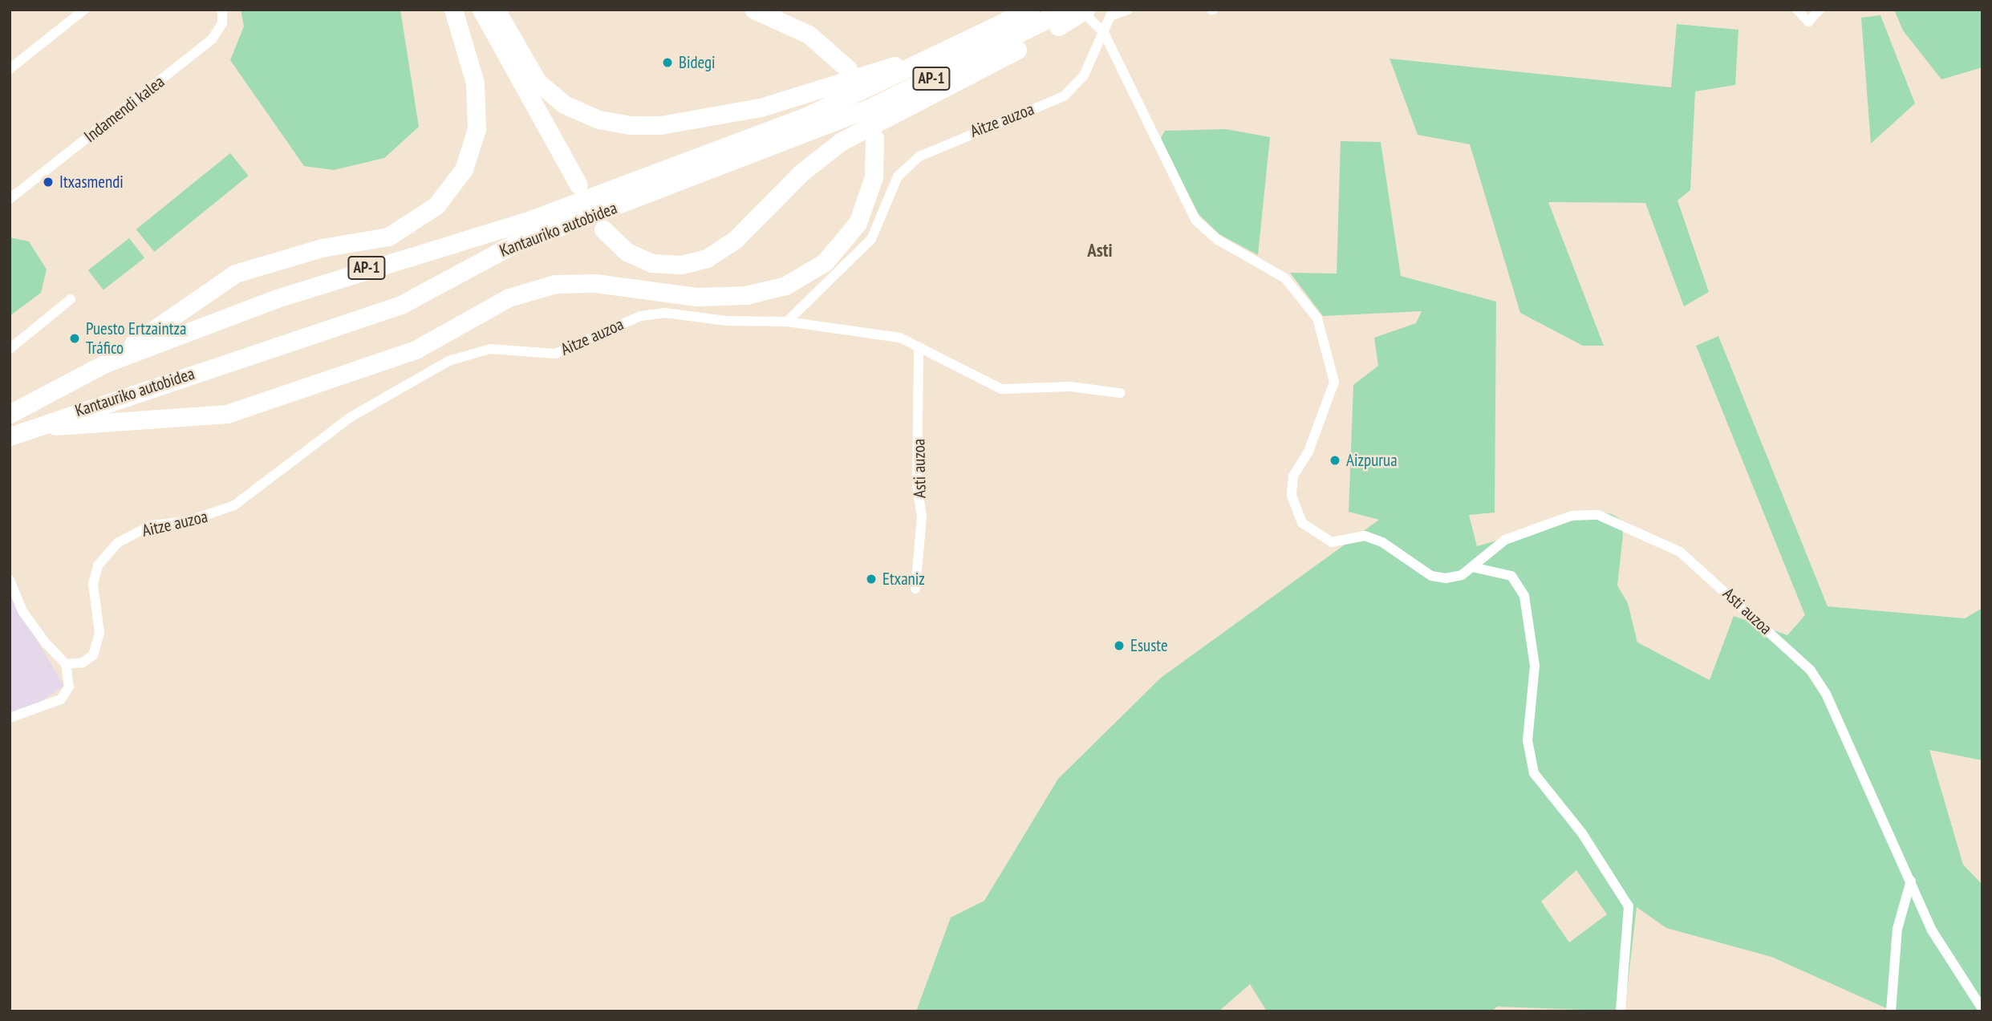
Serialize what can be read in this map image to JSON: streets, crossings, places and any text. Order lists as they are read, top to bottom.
{
  "streets": {
    "highway": ["AP-1", "Kantauriko autobidea"],
    "street": ["Indamendi kalea", "Aitze auzoa", "Asti auzoa"]
  },
  "crossings": [
    ["Aitze auzoa", "Asti auzoa"]
  ],
  "districts": ["Asti"],
  "places": [
    "Bidegi",
    "Itxasmendi",
    "Puesto Ertzaintza Tráfico",
    "Aizpurua",
    "Etxaniz",
    "Esuste"
  ]
}
